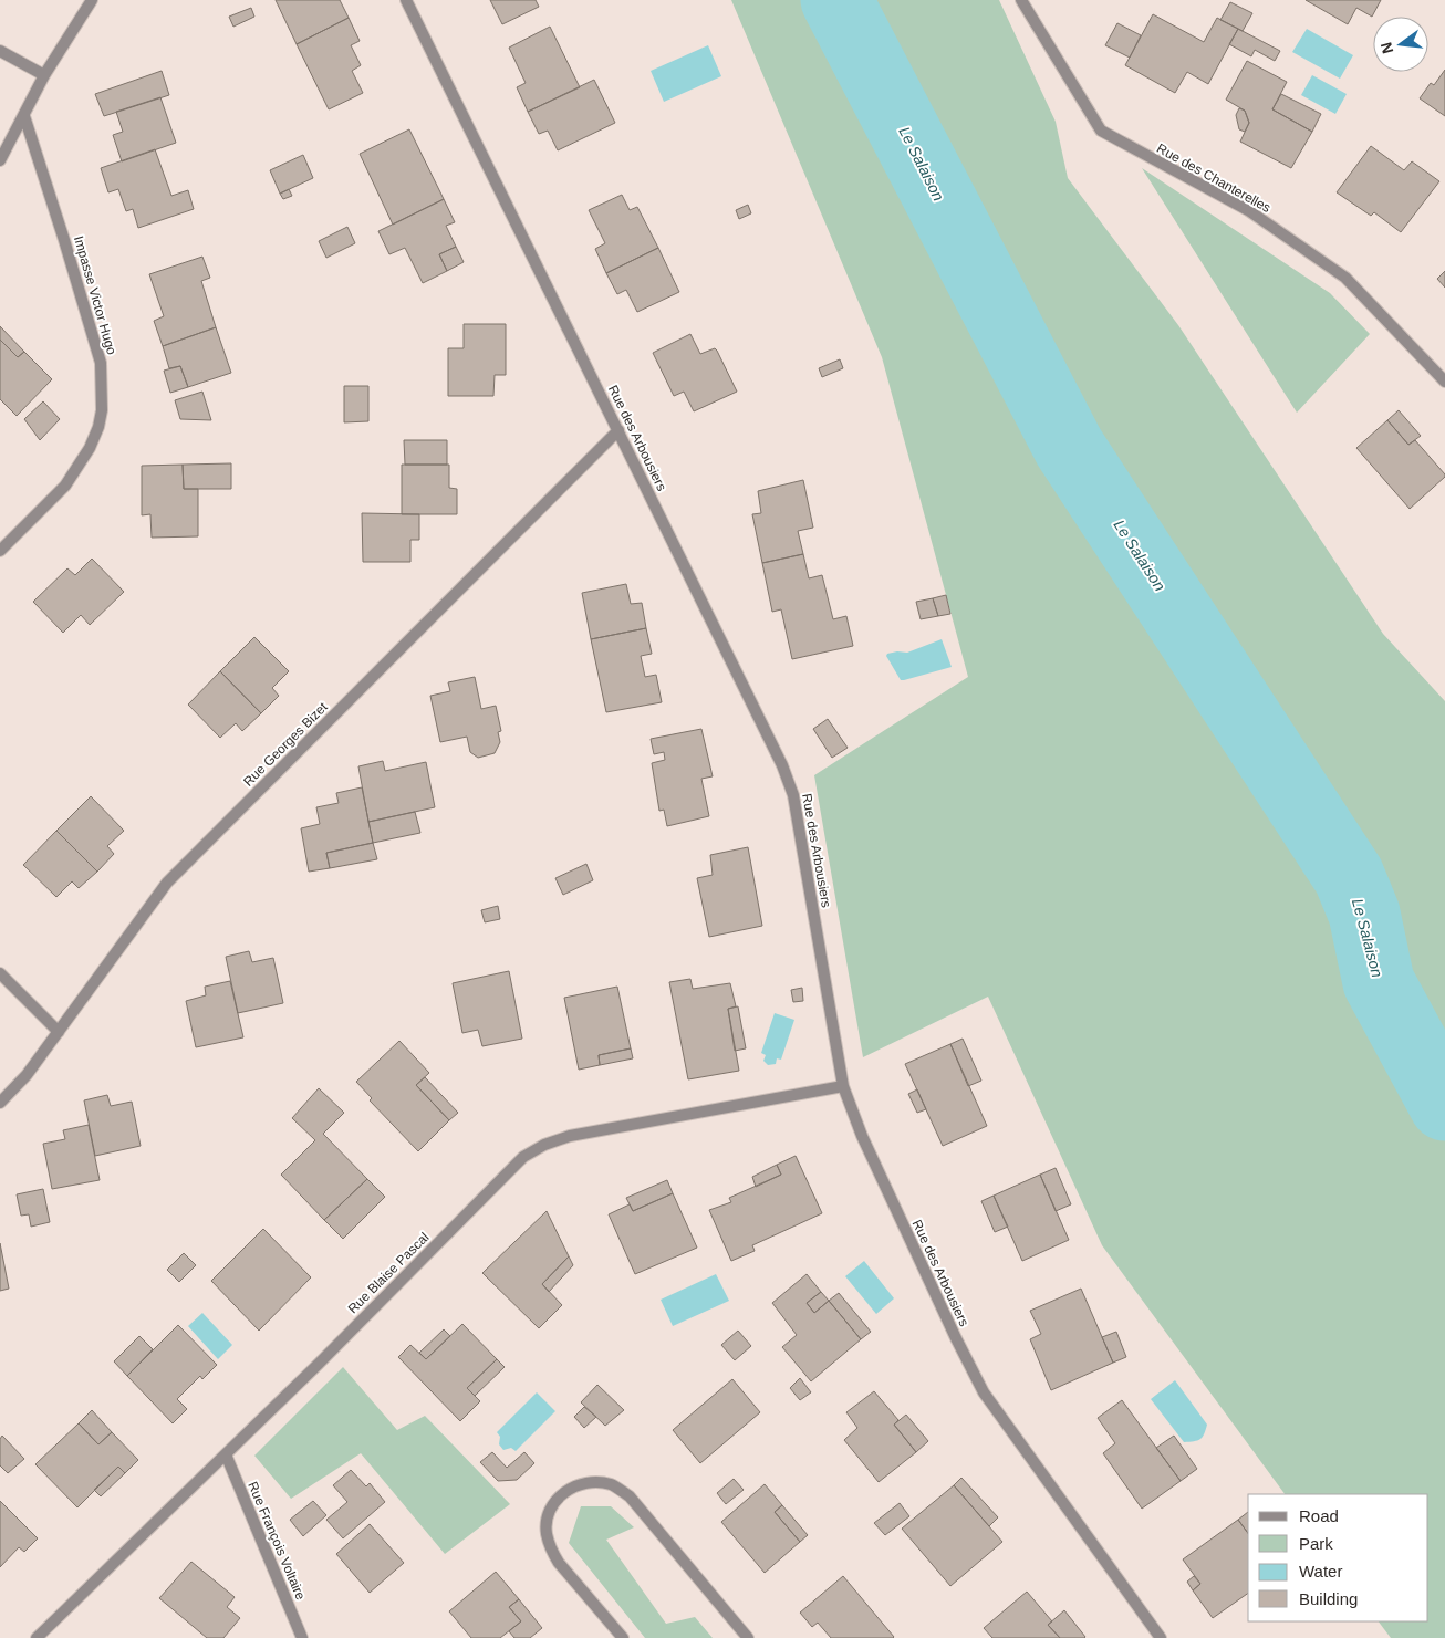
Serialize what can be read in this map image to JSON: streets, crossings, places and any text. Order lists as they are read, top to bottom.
{
  "streets": {
    "street": [
      "Rue des Chanterelles",
      "Impasse Victor Hugo",
      "Rue des Arbousiers",
      "Rue Georges Bizet",
      "Rue Blaise Pascal",
      "Rue François Voltaire"
    ]
  },
  "crossings": [
    ["Rue des Arbousiers", "Rue Georges Bizet"],
    ["Rue des Arbousiers", "Rue Blaise Pascal"],
    ["Rue Blaise Pascal", "Rue François Voltaire"]
  ],
  "water": ["Le Salaison"],
  "legend": [
    "Road",
    "Park",
    "Water",
    "Building"
  ],
  "north": "left"
}
